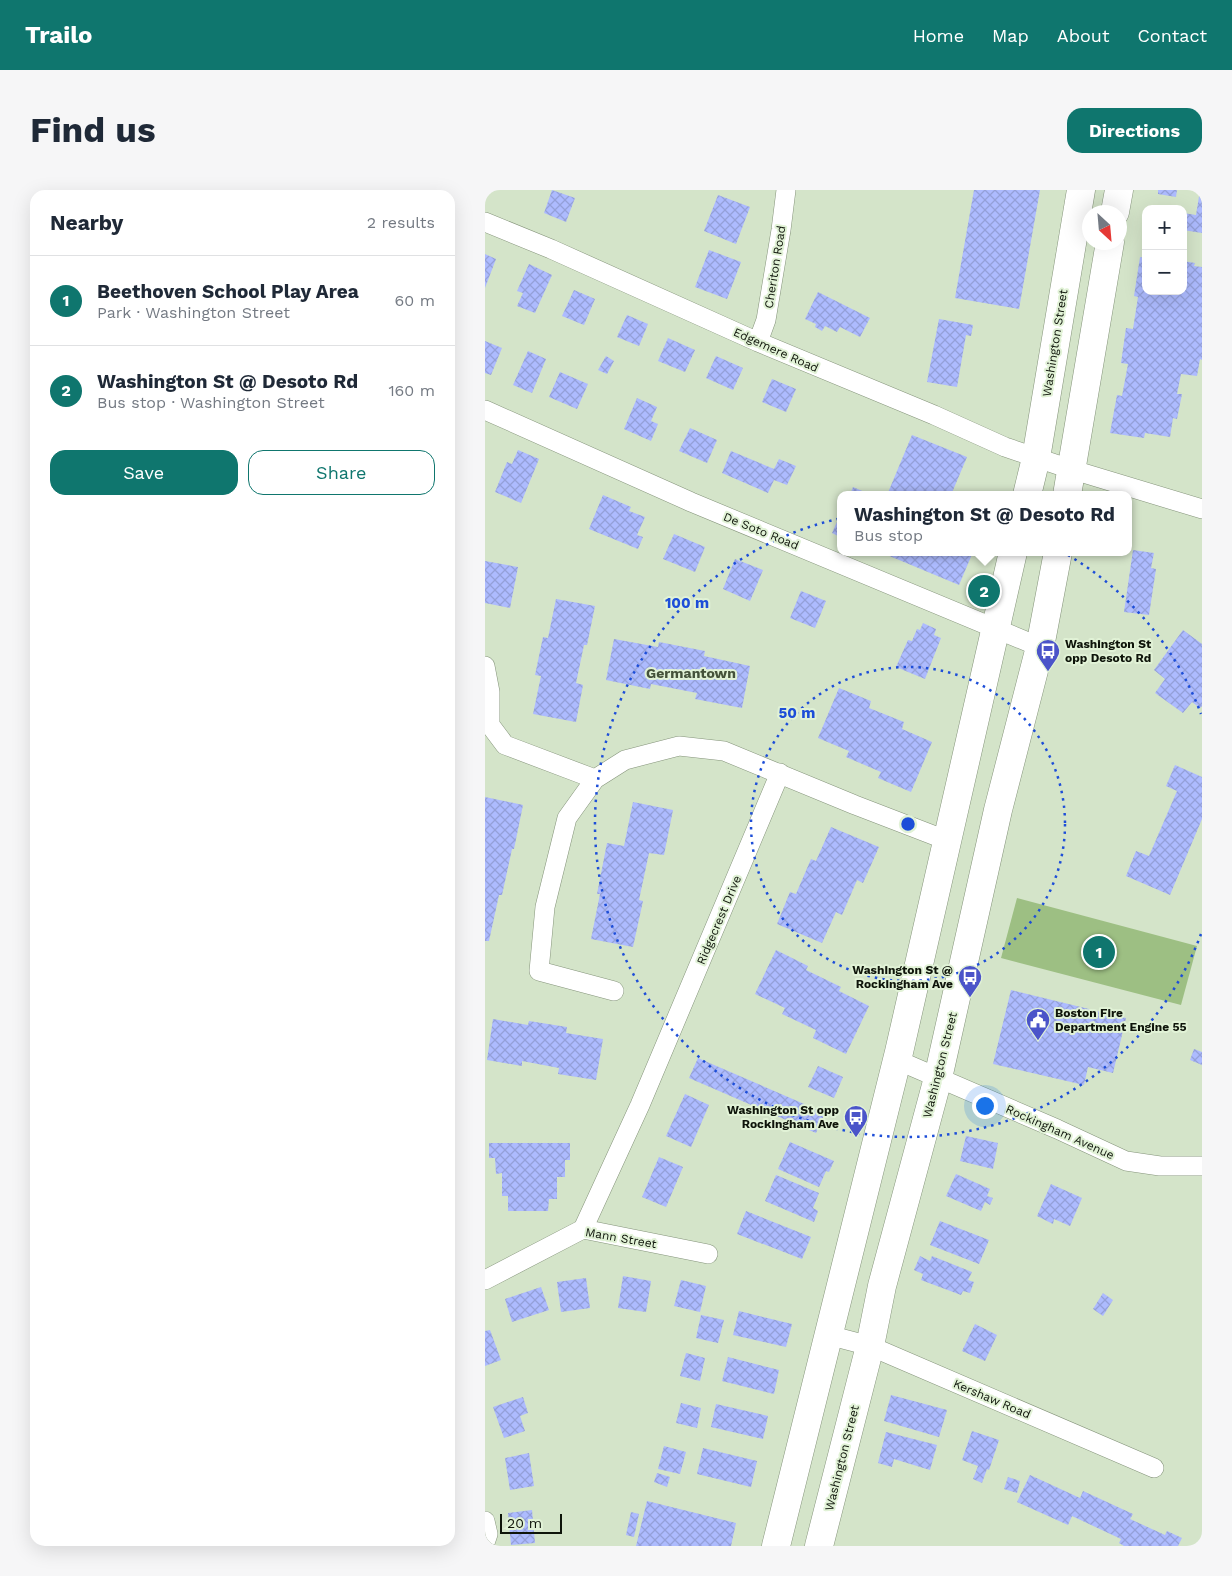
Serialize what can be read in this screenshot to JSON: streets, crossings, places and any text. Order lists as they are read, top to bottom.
{
  "streets": {
    "main road": ["Washington Street"],
    "street": [
      "Cheriton Road",
      "Edgemere Road",
      "De Soto Road",
      "Ridgecrest Drive",
      "Rockingham Avenue",
      "Mann Street",
      "Kershaw Road"
    ]
  },
  "crossings": [
    ["Cheriton Road", "Edgemere Road"],
    ["Washington Street", "Edgemere Road"],
    ["Washington Street", "De Soto Road"],
    ["Washington Street", "Rockingham Avenue"],
    ["Washington Street", "Kershaw Road"],
    ["Ridgecrest Drive", "Mann Street"]
  ],
  "districts": ["Germantown"],
  "places": {
    "bus stop": ["Washington St opp Desoto Rd", "Washington St @ Rockingham Ave", "Washington St opp Rockingham Ave"],
    "public building": ["Boston Fire Department Engine 55"]
  },
  "scale_bar": "20 m",
  "north": "bottom right",
  "page": {
    "header": "Trailo",
    "nav": [
      "Home",
      "Map",
      "About",
      "Contact"
    ],
    "buttons": [
      "Directions",
      ["Save", "Share"]
    ],
    "title": "Find us",
    "heading": ["Nearby", "2 results"],
    "map_buttons": ["+", "−"],
    "list": [
      {
        "mark": "1",
        "name": "Beethoven School Play Area",
        "note": "Park · Washington Street",
        "value": "60 m"
      },
      {
        "mark": "2",
        "name": "Washington St @ Desoto Rd",
        "note": "Bus stop · Washington Street",
        "value": "160 m"
      }
    ],
    "popup": ["Washington St @ Desoto Rd", "Bus stop"],
    "pins": ["2", "1"],
    "scale": "20 m"
  },
  "rings": ["100 m", "50 m"]
}
